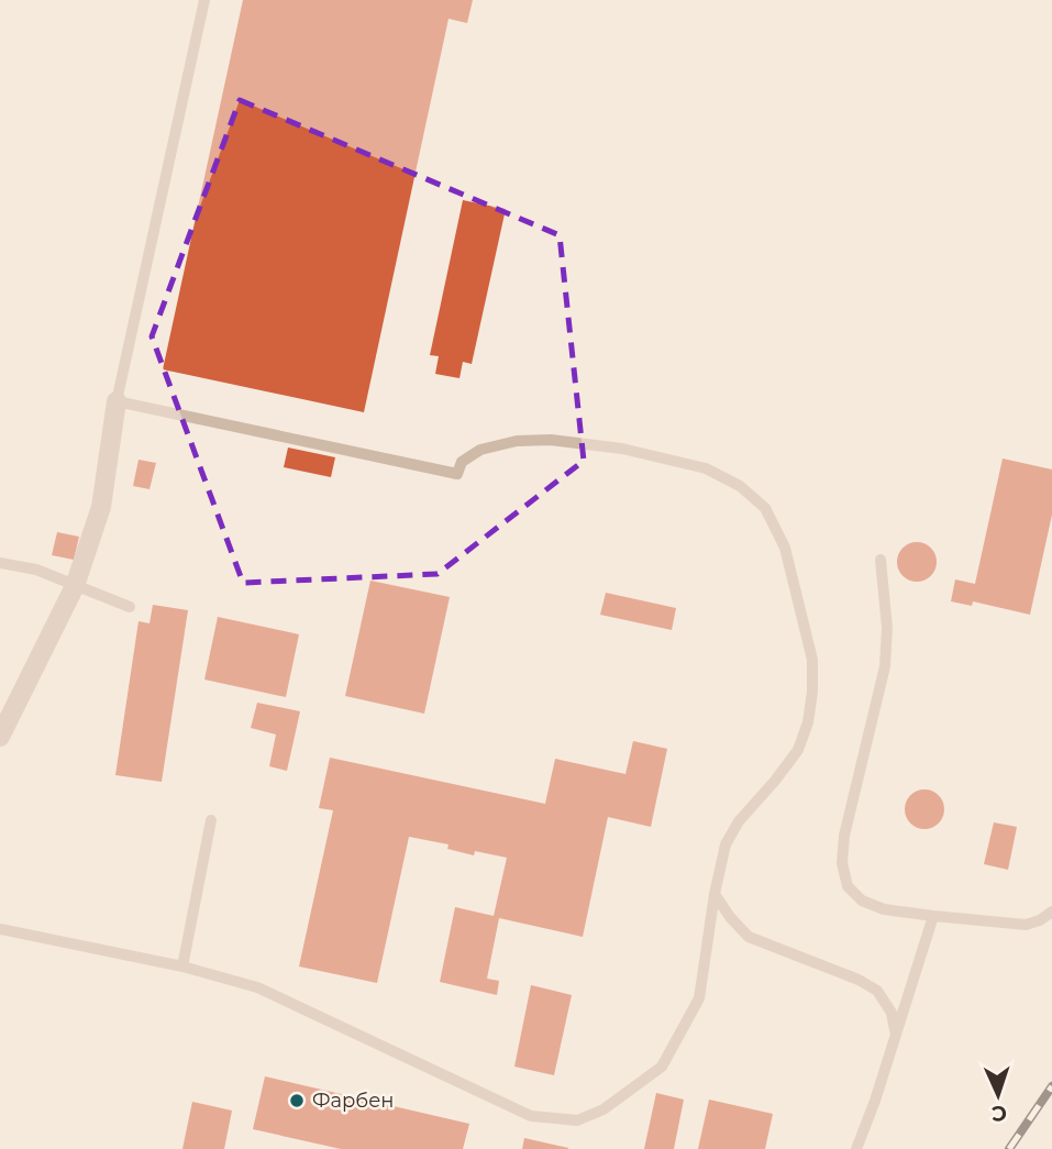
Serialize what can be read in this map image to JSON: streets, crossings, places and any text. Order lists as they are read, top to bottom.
{
  "places": ["Фарбен"],
  "north": "bottom"
}
